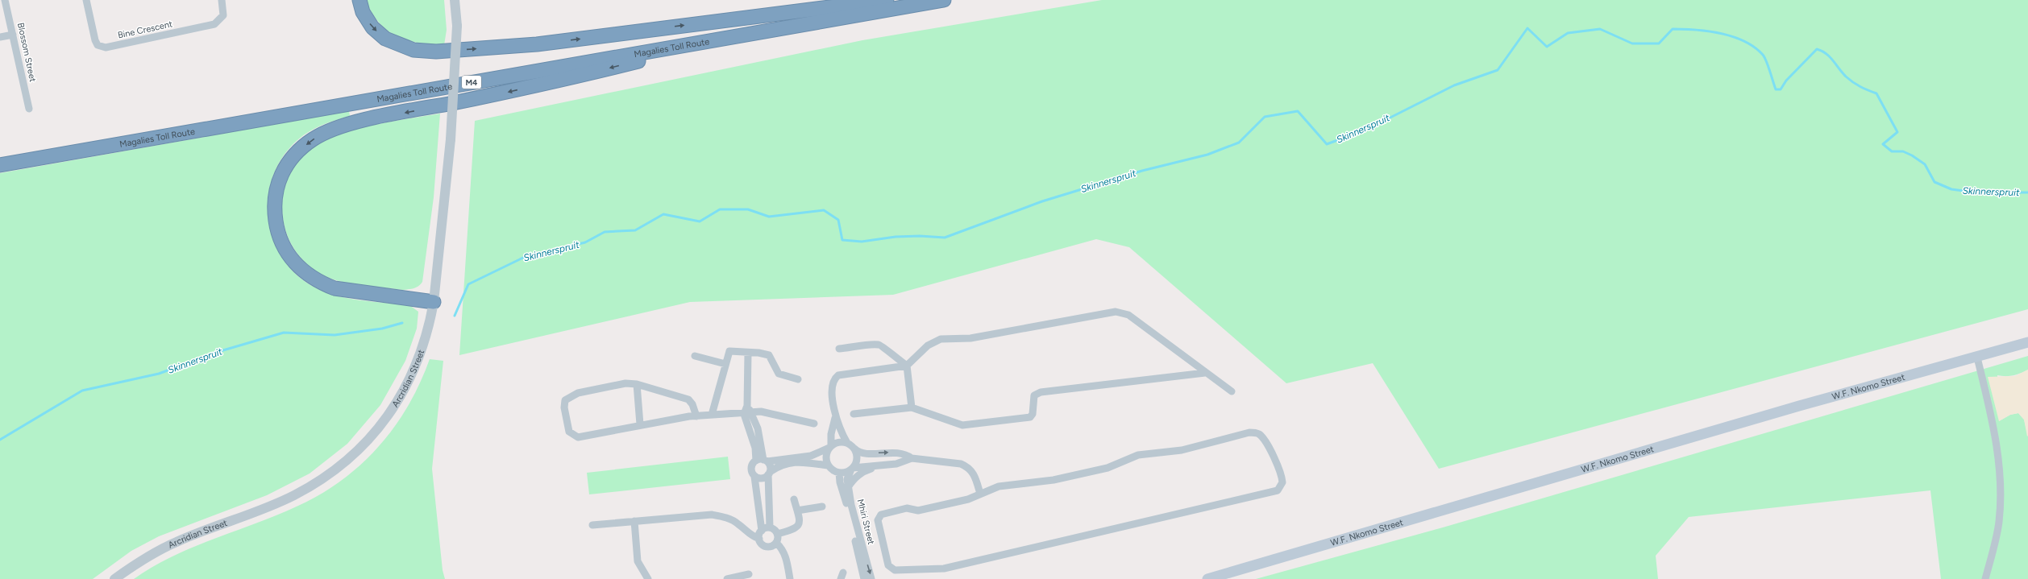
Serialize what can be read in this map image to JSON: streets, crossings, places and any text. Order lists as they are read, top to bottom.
{
  "streets": {
    "highway": ["Magalies Toll Route", "M4"],
    "main road": ["W.F. Nkomo Street"],
    "street": [
      "Bine Crescent",
      "Blossom Street",
      "Arcridian Street",
      "Mhiri Street"
    ]
  },
  "water": ["Skinnerspruit"]
}
